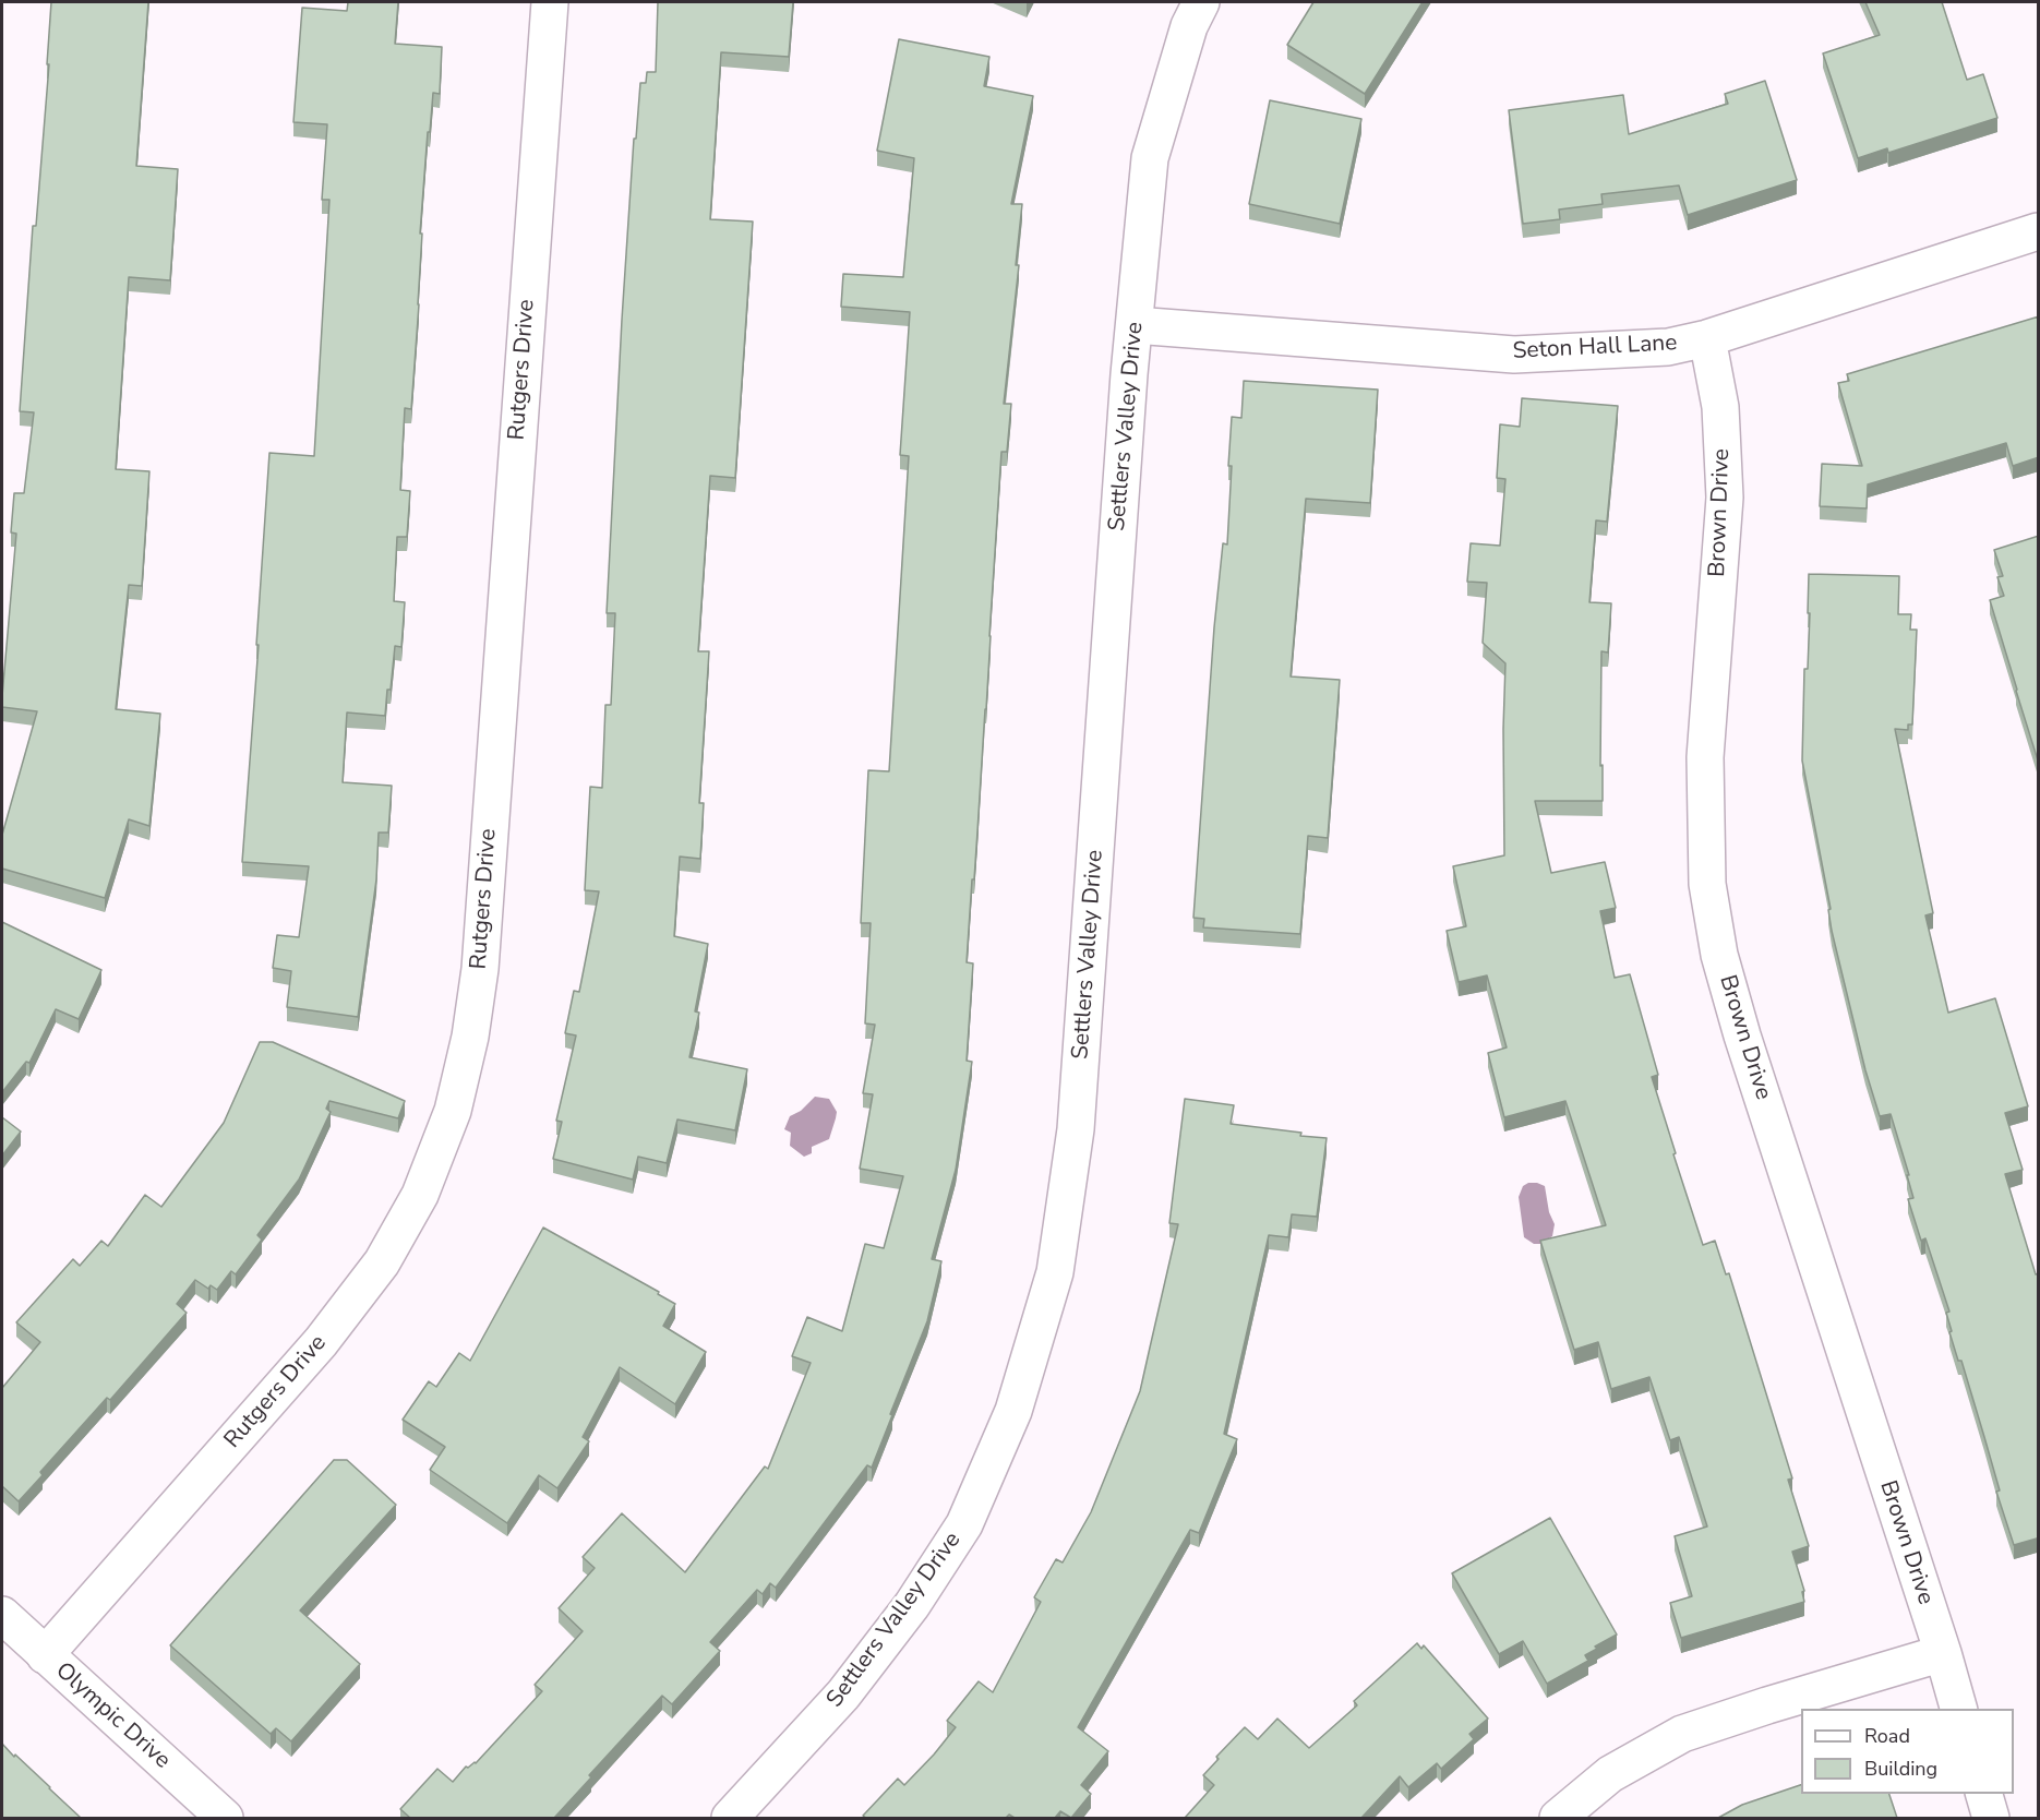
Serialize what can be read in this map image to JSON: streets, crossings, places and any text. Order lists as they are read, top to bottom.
{
  "streets": {
    "street": [
      "Seton Hall Lane",
      "Rutgers Drive",
      "Settlers Valley Drive",
      "Brown Drive",
      "Olympic Drive"
    ]
  },
  "crossings": [
    ["Seton Hall Lane", "Settlers Valley Drive"],
    ["Seton Hall Lane", "Brown Drive"],
    ["Rutgers Drive", "Olympic Drive"]
  ],
  "legend": ["Road", "Building"]
}
